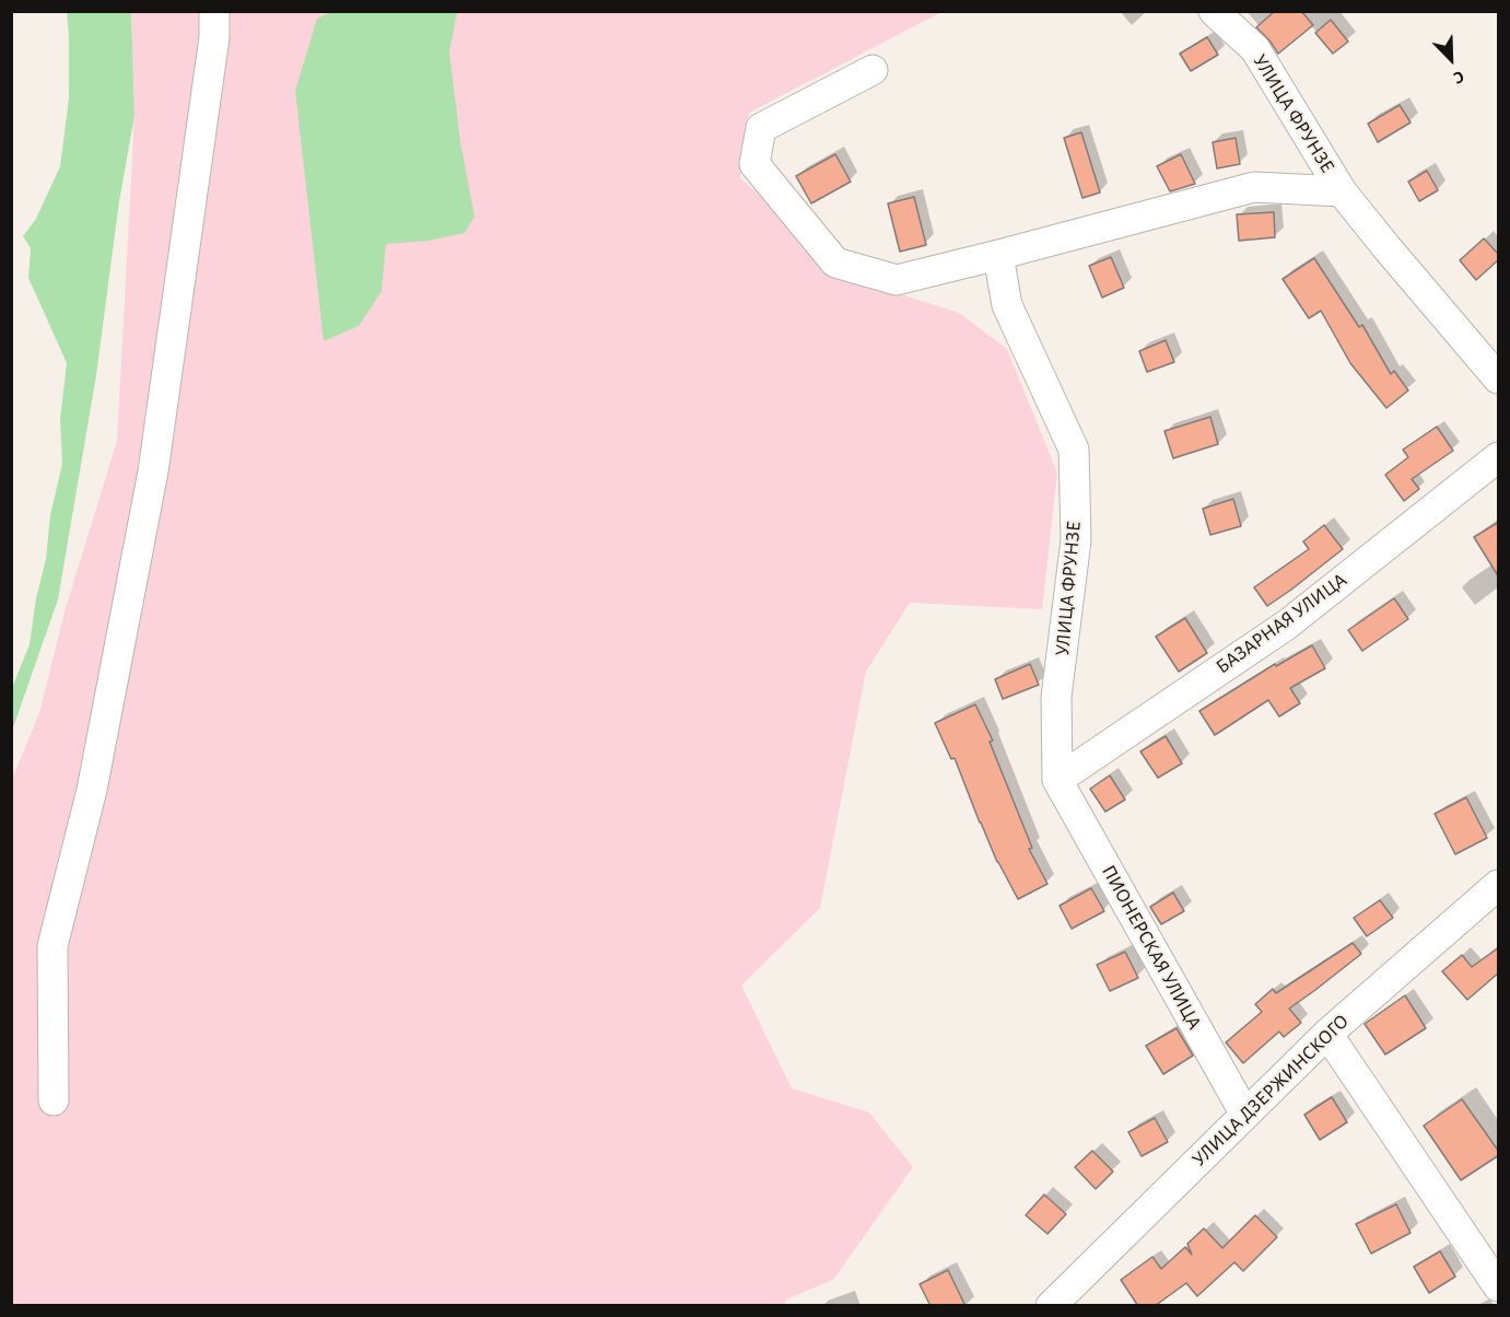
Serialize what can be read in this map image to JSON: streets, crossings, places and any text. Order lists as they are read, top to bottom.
{
  "streets": {
    "street": [
      "УЛИЦА ФРУНЗЕ",
      "БАЗАРНАЯ УЛИЦА",
      "ПИОНЕРСКАЯ УЛИЦА",
      "УЛИЦА ДЗЕРЖИНСКОГО"
    ]
  },
  "crossings": [
    ["УЛИЦА ФРУНЗЕ", "БАЗАРНАЯ УЛИЦА"],
    ["УЛИЦА ФРУНЗЕ", "ПИОНЕРСКАЯ УЛИЦА"],
    ["БАЗАРНАЯ УЛИЦА", "ПИОНЕРСКАЯ УЛИЦА"],
    ["ПИОНЕРСКАЯ УЛИЦА", "УЛИЦА ДЗЕРЖИНСКОГО"]
  ],
  "north": "bottom right"
}
